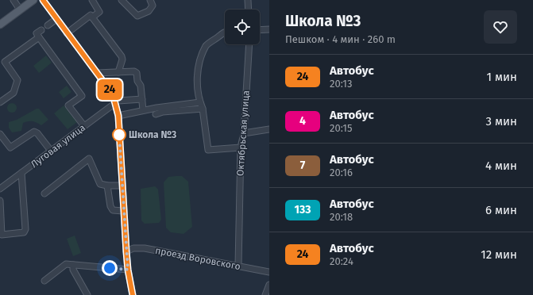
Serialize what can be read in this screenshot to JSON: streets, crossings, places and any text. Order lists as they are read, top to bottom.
{
  "streets": {
    "street": ["Октябрьская улица", "Луговая улица", "проезд Воровского"]
  },
  "crossings": [
    ["Октябрьская улица", "проезд Воровского"]
  ],
  "places": ["Школа №3"],
  "lines": ["bus line 24"],
  "page": {
    "on_map": "24",
    "heading": ["Школа №3", "Пешком · 4 мин · 260 m"],
    "list": [
      {
        "mark": "24",
        "name": "Автобус",
        "note": "20:13",
        "value": "1 мин"
      },
      {
        "mark": "4",
        "name": "Автобус",
        "note": "20:15",
        "value": "3 мин"
      },
      {
        "mark": "7",
        "name": "Автобус",
        "note": "20:16",
        "value": "4 мин"
      },
      {
        "mark": "133",
        "name": "Автобус",
        "note": "20:18",
        "value": "6 мин"
      },
      {
        "mark": "24",
        "name": "Автобус",
        "note": "20:24",
        "value": "12 мин"
      }
    ]
  }
}
